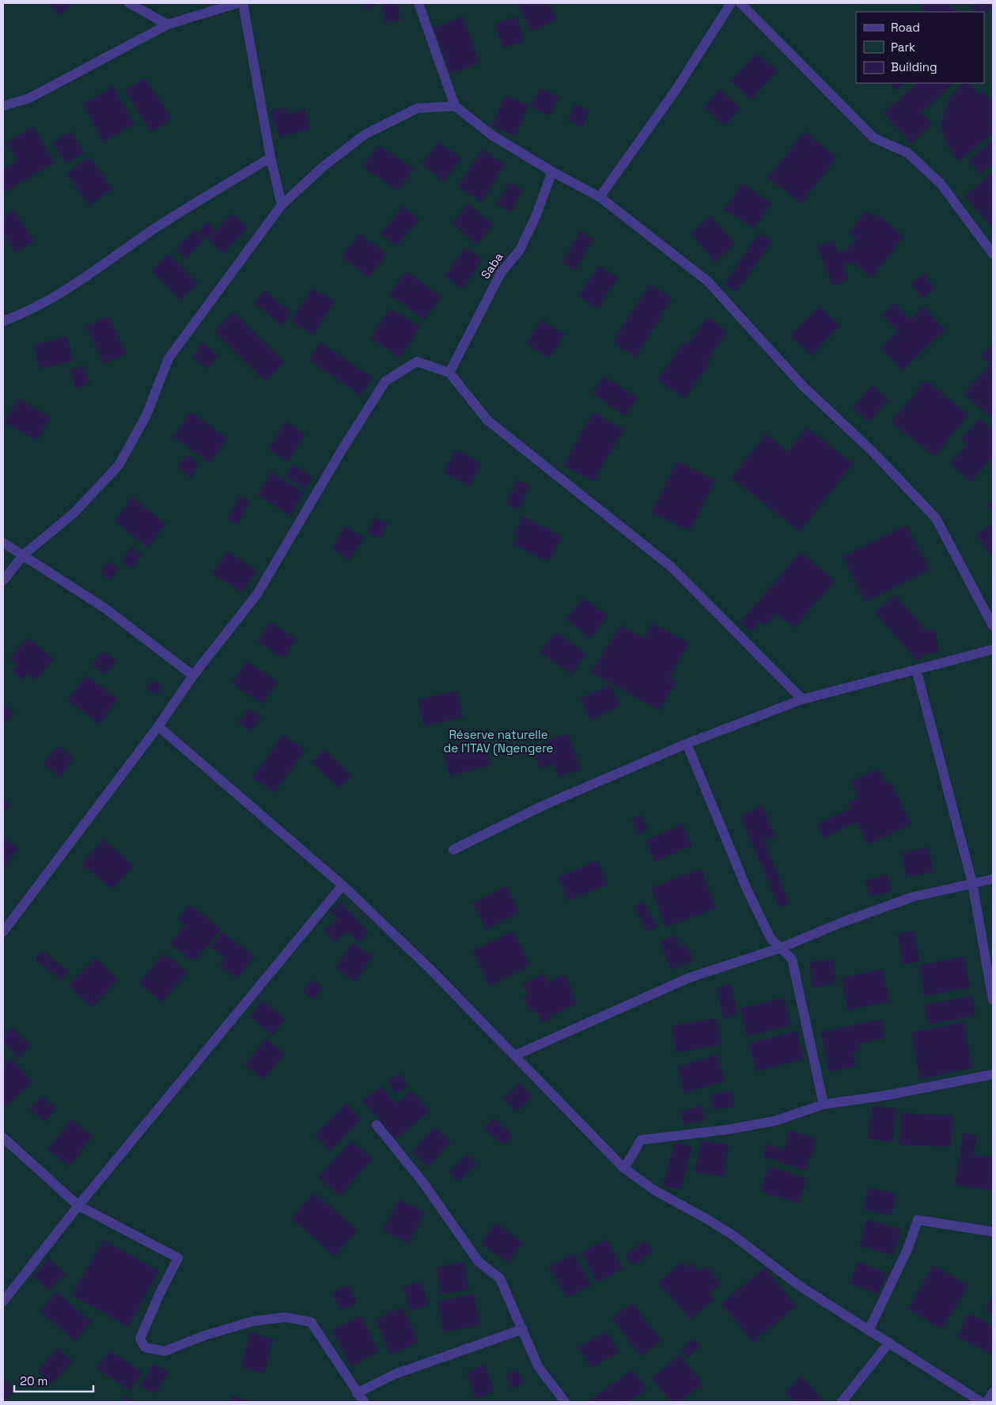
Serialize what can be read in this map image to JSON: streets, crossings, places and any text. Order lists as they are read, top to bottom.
{
  "streets": {
    "street": ["Saba"]
  },
  "parks": ["Réserve naturelle de l'ITAV (Ngengere"],
  "legend": ["Road", "Park", "Building"],
  "scale_bar": "20 m"
}
